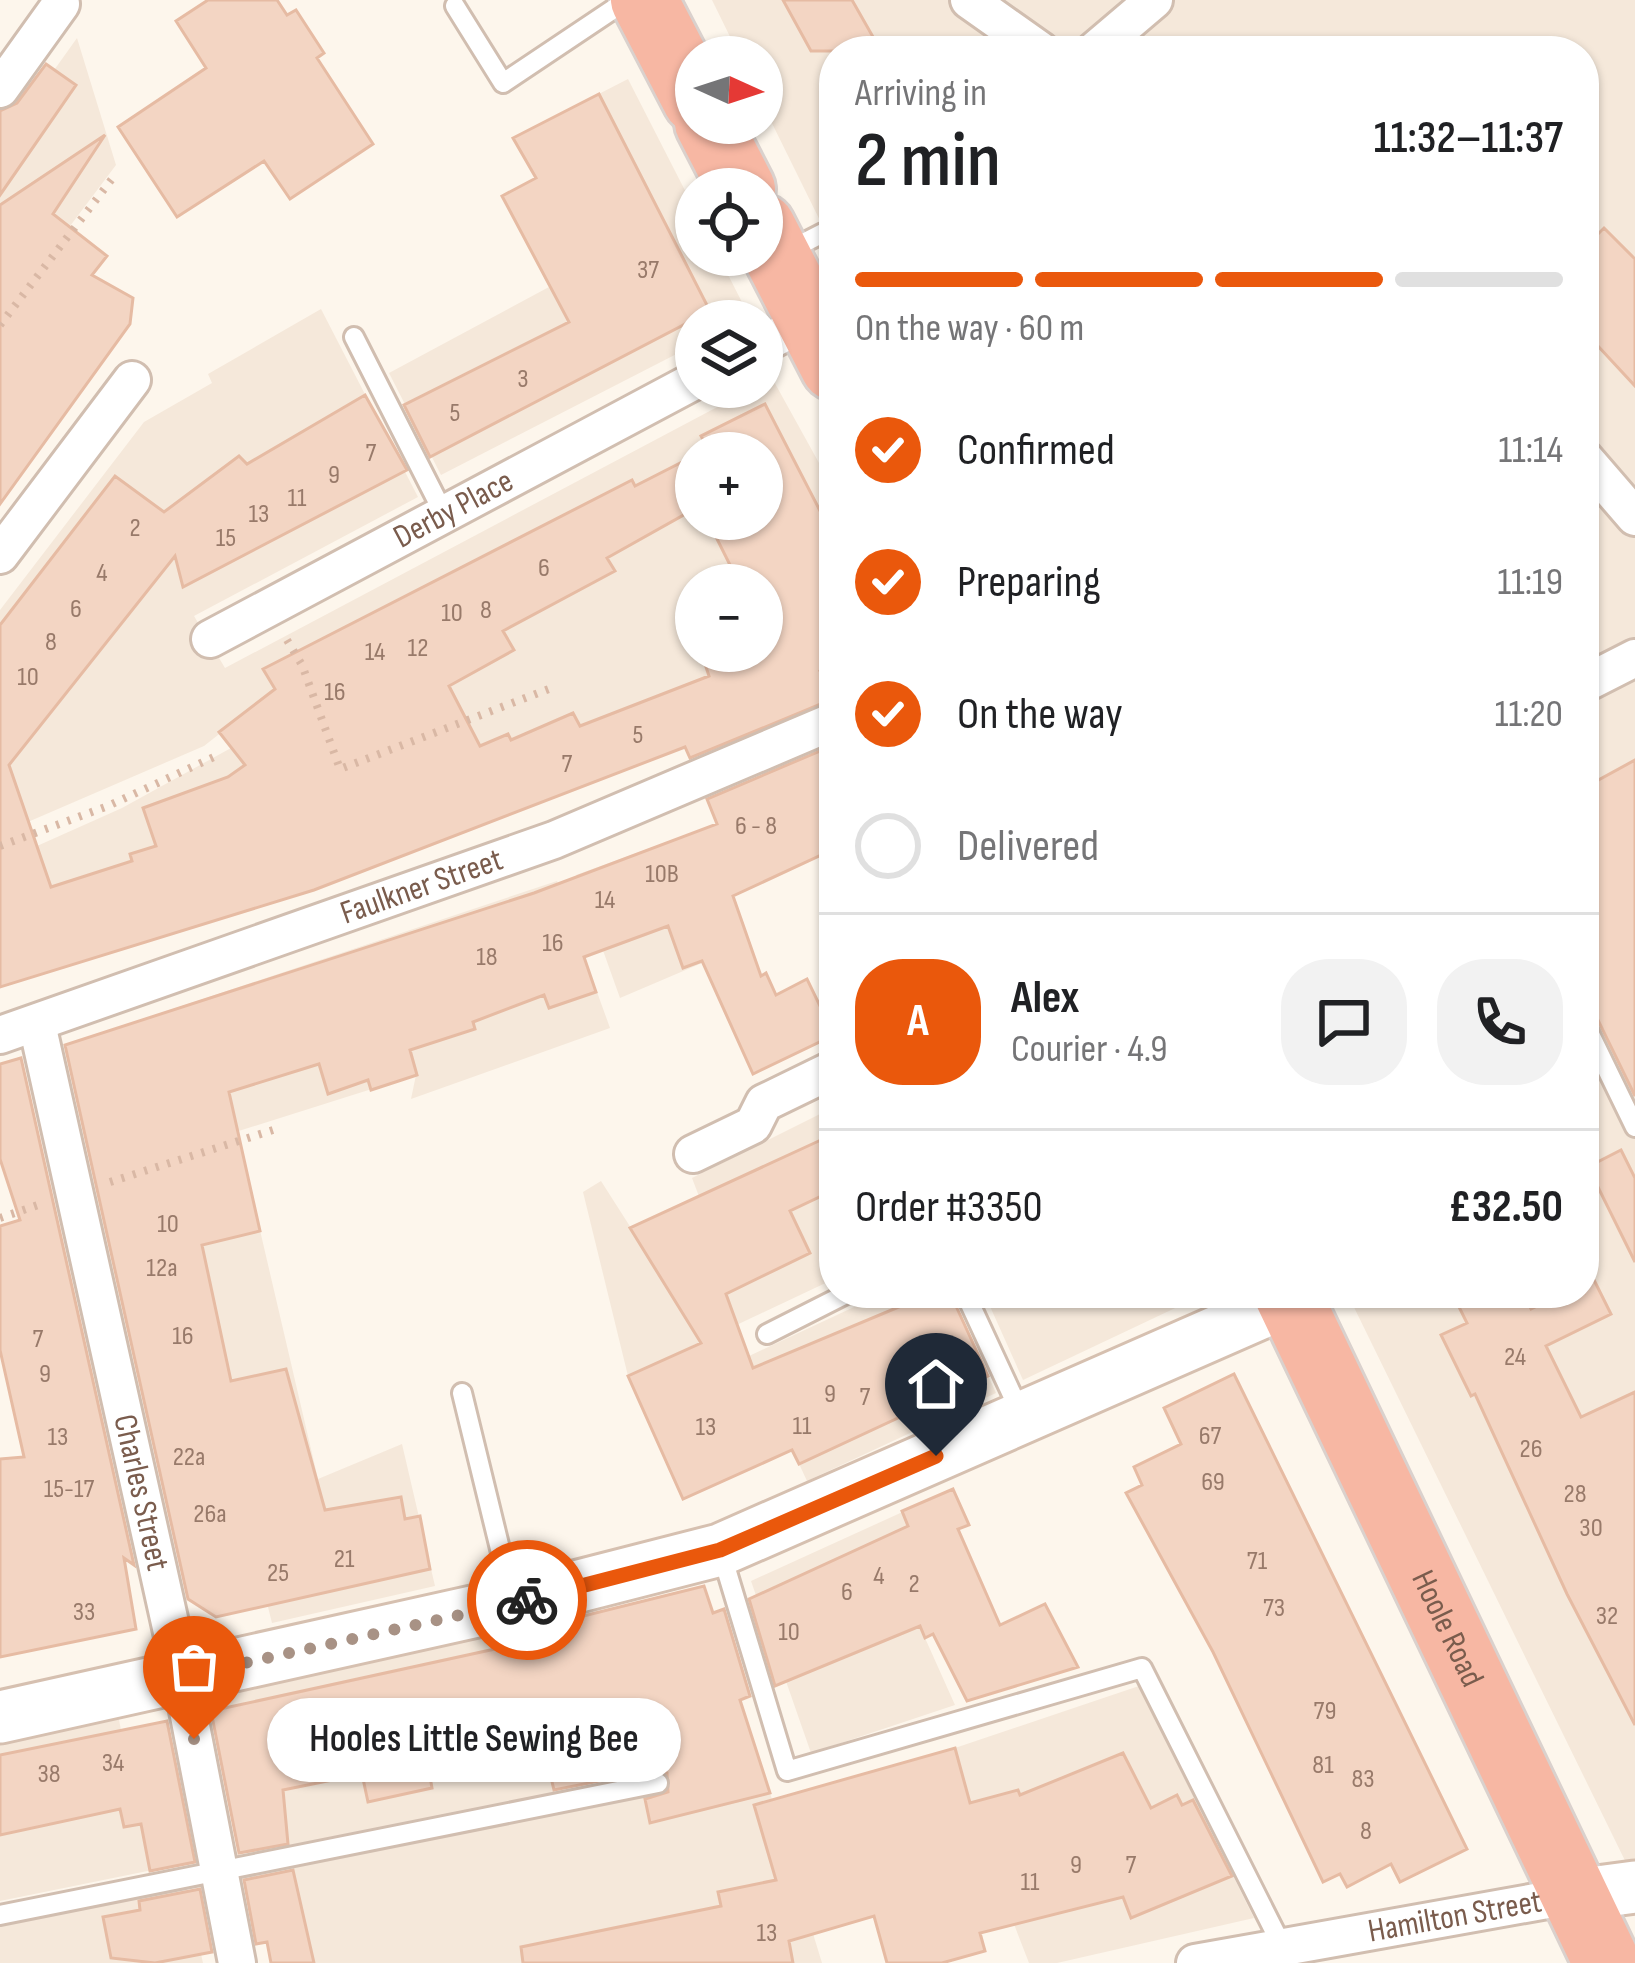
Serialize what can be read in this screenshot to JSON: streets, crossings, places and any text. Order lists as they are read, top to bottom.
{
  "streets": {
    "highway": ["Hoole Road"],
    "street": [
      "Derby Place",
      "Faulkner Street",
      "Charles Street",
      "Hamilton Street"
    ]
  },
  "crossings": [
    ["Faulkner Street", "Charles Street"],
    ["Hoole Road", "Hamilton Street"]
  ],
  "places": ["Hooles Little Sewing Bee"],
  "house_numbers": [
    "37",
    "3",
    "5",
    "7",
    "9",
    "11",
    "13",
    "2",
    "15",
    "6",
    "4",
    "6",
    "8",
    "10",
    "8",
    "12",
    "14",
    "10",
    "16",
    "5",
    "7",
    "6 - 8",
    "10B",
    "14",
    "16",
    "18",
    "10",
    "12a",
    "16",
    "7",
    "24",
    "9",
    "9",
    "7",
    "11",
    "13",
    "67",
    "13",
    "26",
    "22a",
    "69",
    "15-17",
    "28",
    "26a",
    "30",
    "21",
    "71",
    "25",
    "4",
    "2",
    "6",
    "73",
    "33",
    "32",
    "10",
    "79",
    "34",
    "81",
    "38",
    "83",
    "8",
    "9",
    "7",
    "11",
    "13"
  ],
  "north": "right",
  "page": {
    "map_buttons": ["+", "−"],
    "heading": ["2 min", "Arriving in", "11:32–11:37"],
    "panel": [
      "Alex",
      "Courier · 4.9",
      "Order #3350",
      "£32.50"
    ],
    "bar": "On the way · 60 m",
    "list": [
      ["Confirmed", "11:14"],
      ["Preparing", "11:19"],
      ["On the way", "11:20"],
      "Delivered"
    ],
    "round": "A",
    "bubble": "Hooles Little Sewing Bee"
  }
}
